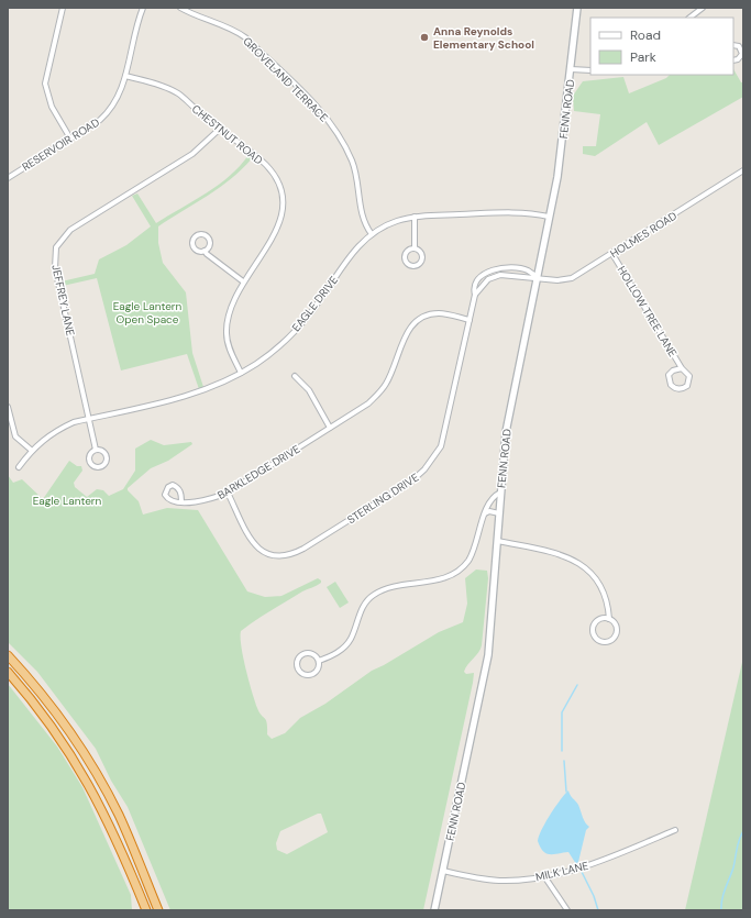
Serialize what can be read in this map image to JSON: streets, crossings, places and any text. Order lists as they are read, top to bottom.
{
  "streets": {
    "street": [
      "GROVELAND TERRACE",
      "FENN ROAD",
      "CHESTNUT ROAD",
      "RESERVOIR ROAD",
      "HOLMES ROAD",
      "JEFFREY LANE",
      "EAGLE DRIVE",
      "HOLLOW TREE LANE",
      "BARKLEDGE DRIVE",
      "STERLING DRIVE",
      "MILK LANE"
    ]
  },
  "crossings": [
    ["GROVELAND TERRACE", "EAGLE DRIVE"],
    ["FENN ROAD", "HOLMES ROAD"],
    ["FENN ROAD", "EAGLE DRIVE"],
    ["FENN ROAD", "STERLING DRIVE"],
    ["FENN ROAD", "MILK LANE"],
    ["CHESTNUT ROAD", "RESERVOIR ROAD"],
    ["CHESTNUT ROAD", "JEFFREY LANE"],
    ["CHESTNUT ROAD", "EAGLE DRIVE"],
    ["HOLMES ROAD", "HOLLOW TREE LANE"],
    ["HOLMES ROAD", "STERLING DRIVE"],
    ["JEFFREY LANE", "EAGLE DRIVE"],
    ["BARKLEDGE DRIVE", "STERLING DRIVE"]
  ],
  "parks": ["Eagle Lantern Open Space", "Eagle Lantern"],
  "places": ["Anna Reynolds Elementary School"],
  "legend": ["Road", "Park"]
}
